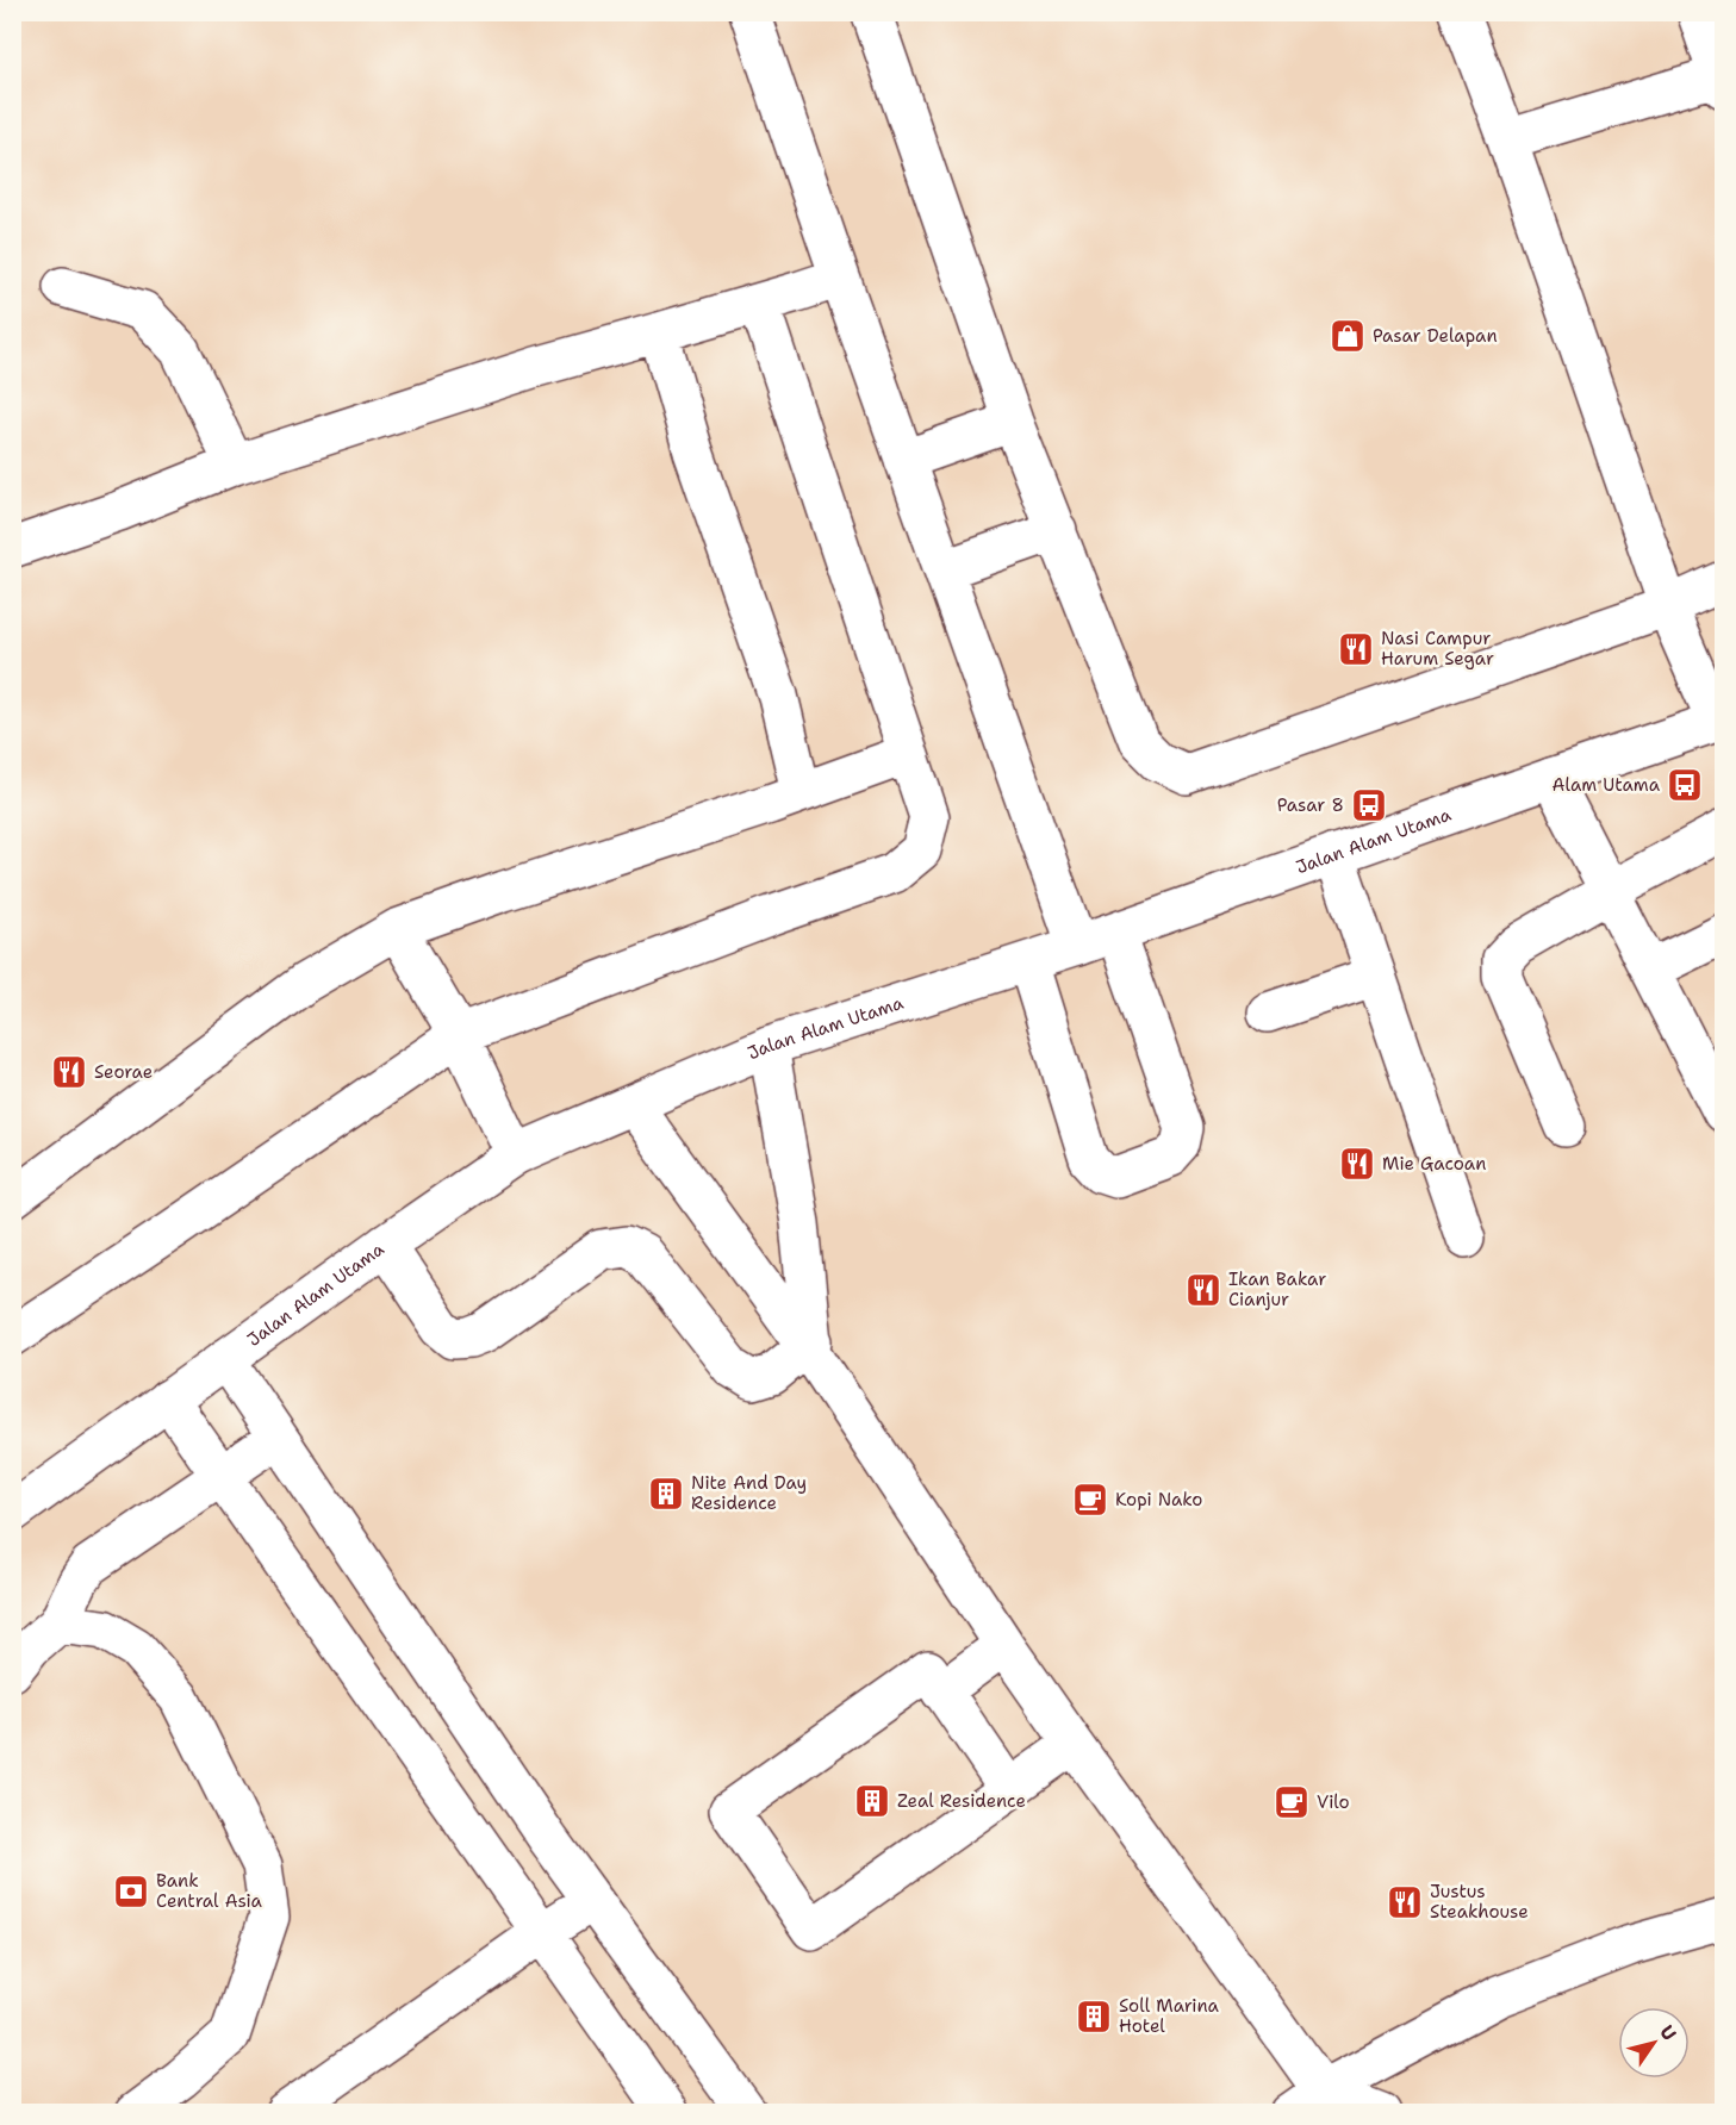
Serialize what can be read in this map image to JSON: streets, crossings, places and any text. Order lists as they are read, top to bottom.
{
  "streets": {
    "main road": ["Jalan Alam Utama"]
  },
  "places": {
    "shop": ["Pasar Delapan"],
    "restaurant": [
      "Nasi Campur Harum Segar",
      "Seorae",
      "Mie Gacoan",
      "Ikan Bakar Cianjur",
      "Justus Steakhouse"
    ],
    "bus stop": ["Alam Utama", "Pasar 8"],
    "building": ["Nite And Day Residence", "Zeal Residence", "Soll Marina Hotel"],
    "cafe": ["Kopi Nako", "Vilo"],
    "bank": ["Bank Central Asia"]
  },
  "north": "top right"
}
